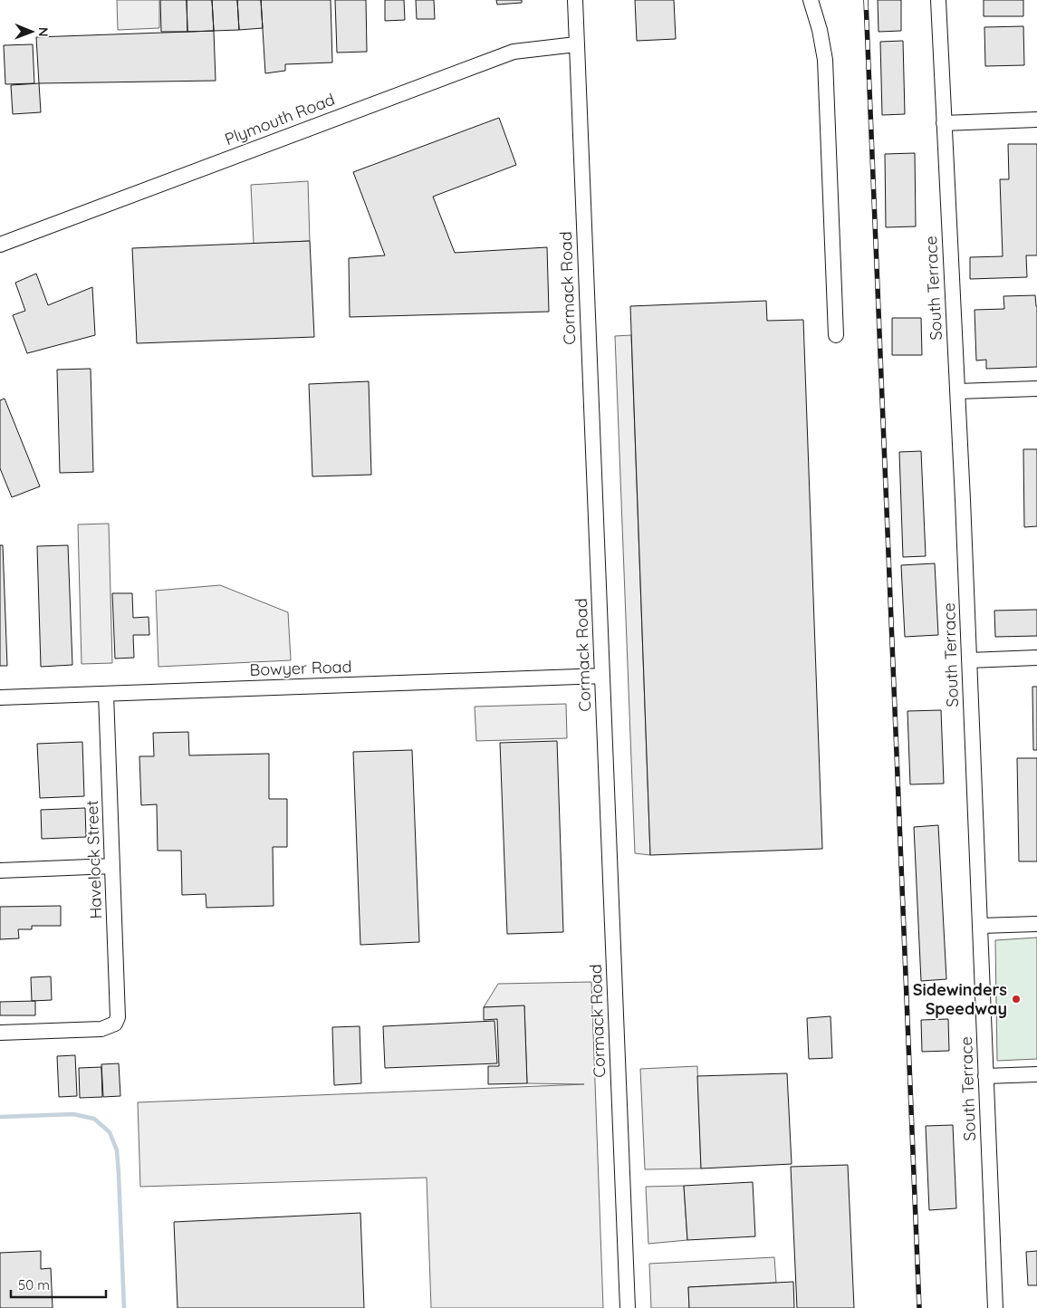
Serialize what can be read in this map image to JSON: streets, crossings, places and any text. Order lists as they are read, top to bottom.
{
  "streets": {
    "street": [
      "Plymouth Road",
      "Cormack Road",
      "South Terrace",
      "Bowyer Road",
      "Havelock Street"
    ]
  },
  "crossings": [
    ["Plymouth Road", "Cormack Road"],
    ["Cormack Road", "Bowyer Road"],
    ["Bowyer Road", "Havelock Street"]
  ],
  "places": ["Sidewinders Speedway"],
  "scale_bar": "50 m",
  "north": "right"
}
